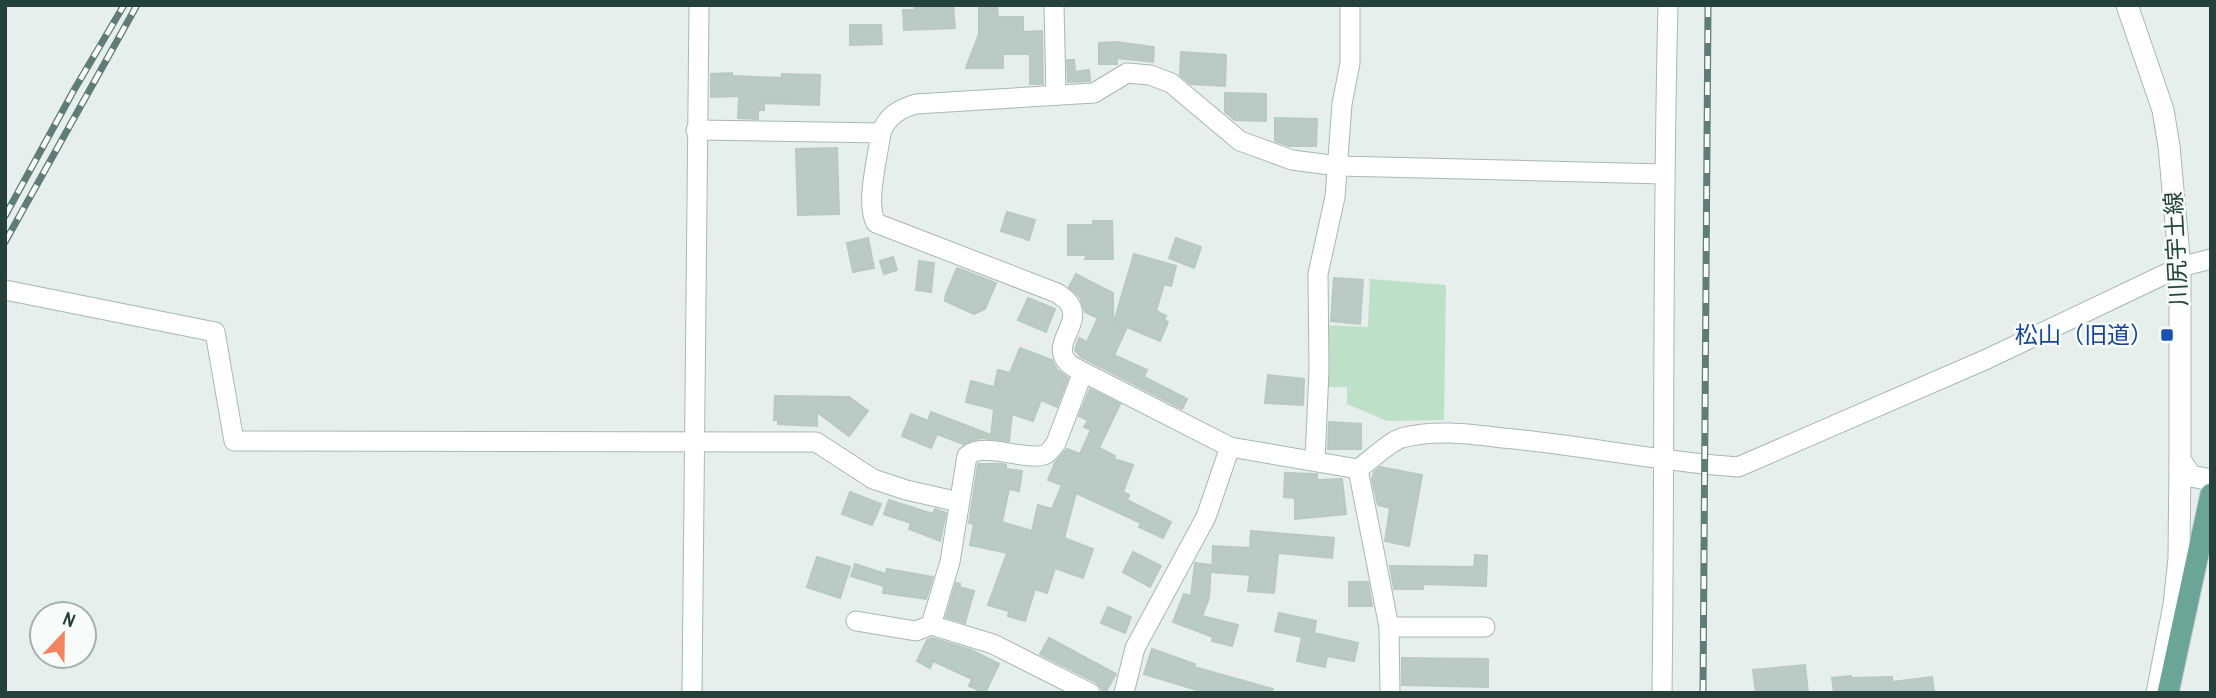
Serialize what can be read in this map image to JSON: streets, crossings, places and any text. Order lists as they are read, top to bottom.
{
  "streets": {
    "main road": ["川尻宇土線"]
  },
  "places": {
    "transit": ["松山（旧道）"]
  },
  "north": "top"
}
